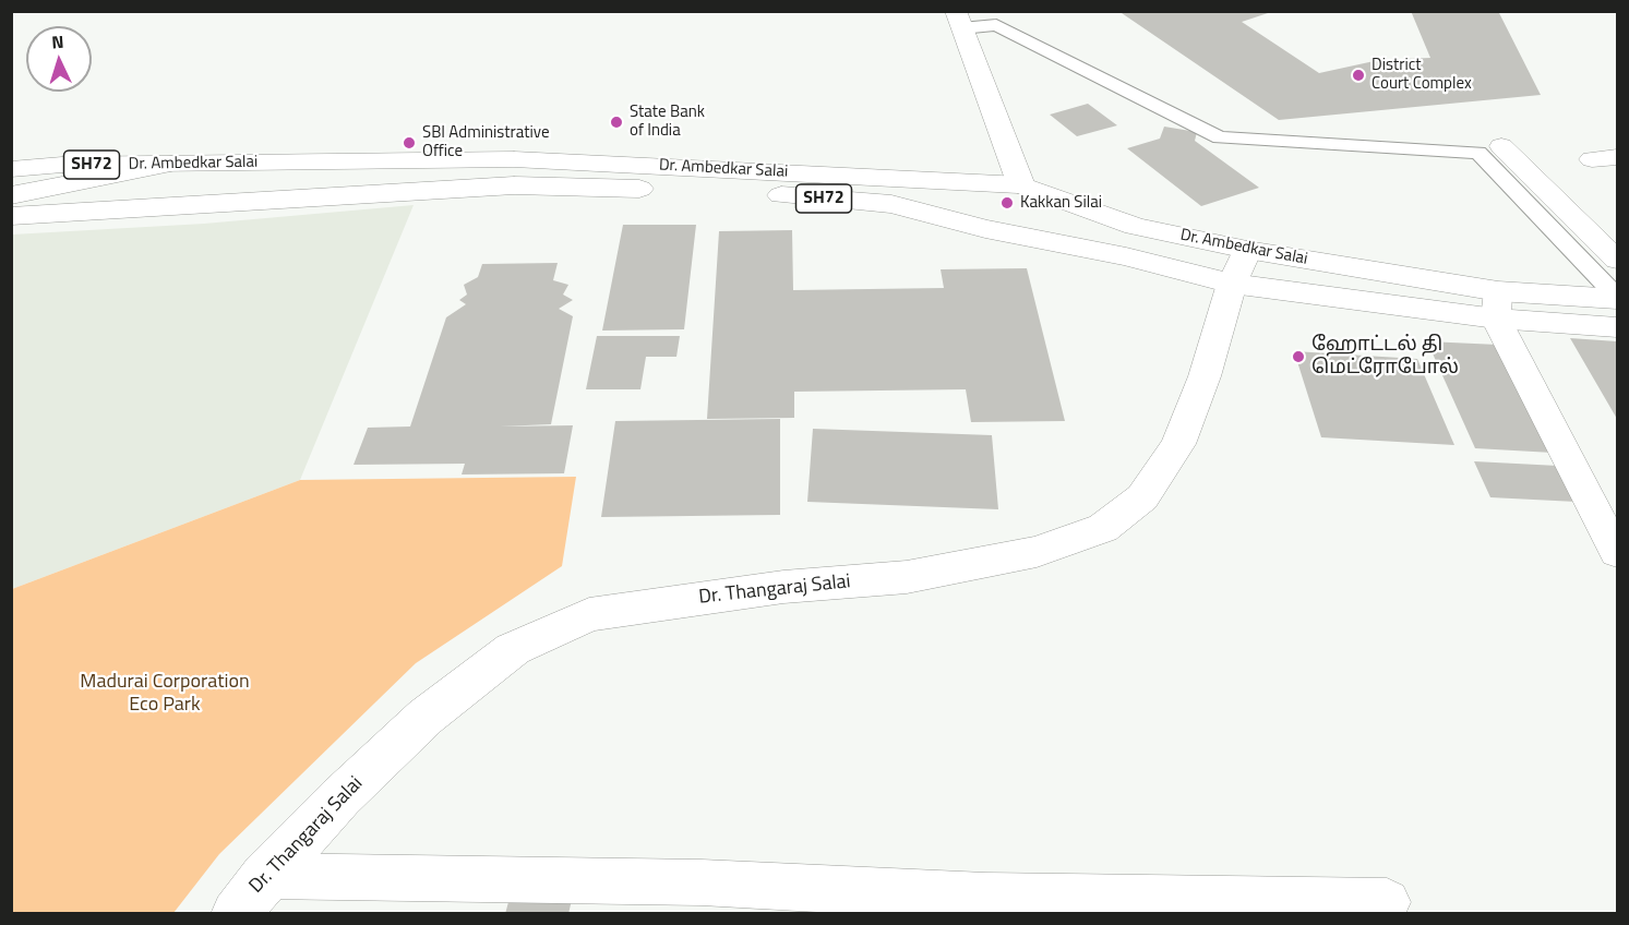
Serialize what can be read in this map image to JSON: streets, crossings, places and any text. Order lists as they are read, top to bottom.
{
  "streets": {
    "main road": ["Dr. Ambedkar Salai", "SH72", "Dr. Thangaraj Salai"]
  },
  "crossings": [
    ["Dr. Ambedkar Salai", "Dr. Thangaraj Salai"]
  ],
  "parks": ["Madurai Corporation Eco Park"],
  "places": [
    "District Court Complex",
    "State Bank of India",
    "SBI Administrative Office",
    "Kakkan Silai",
    "ஹோட்டல் தி மெட்ரோபோல்"
  ],
  "north": "top"
}
